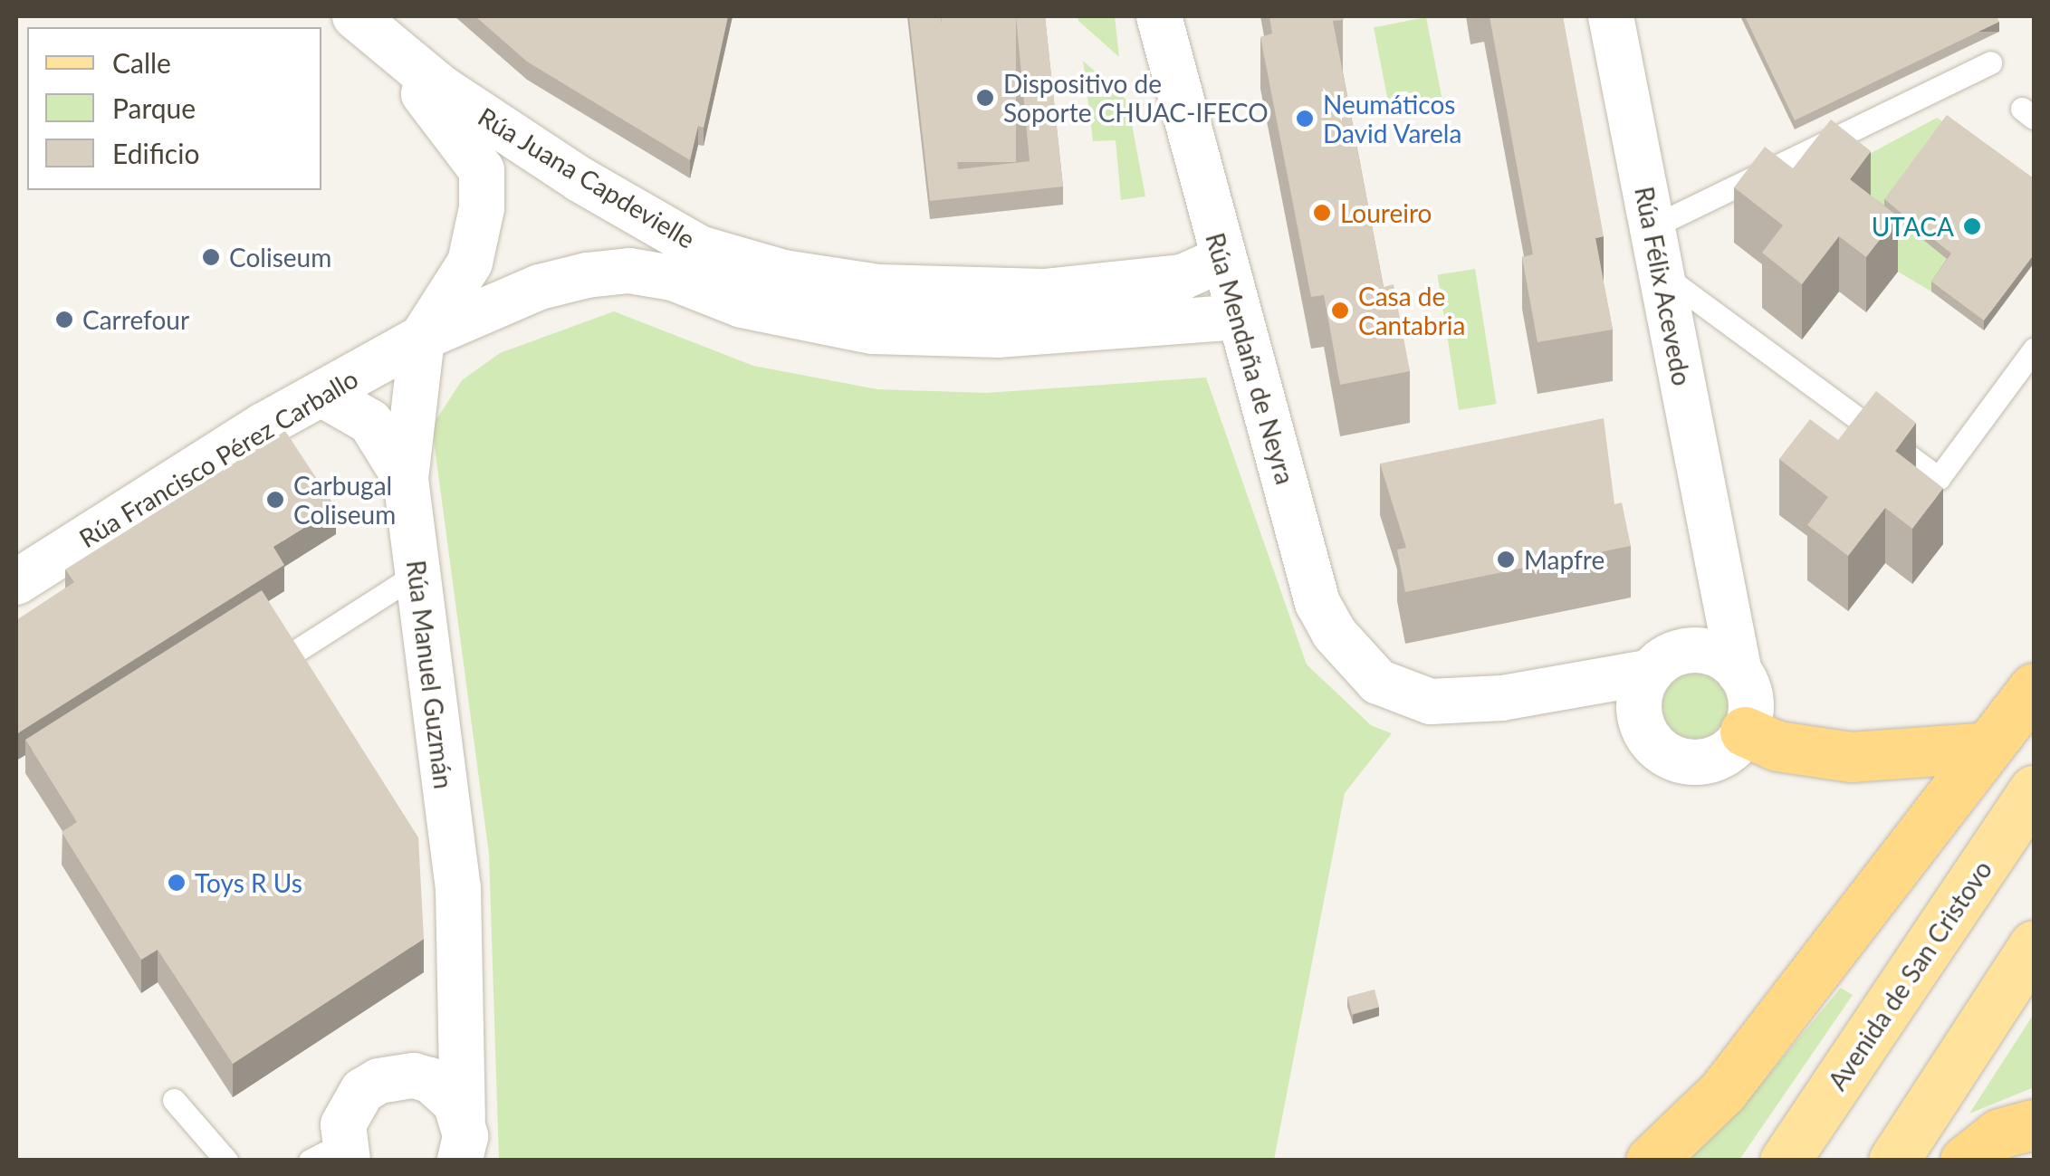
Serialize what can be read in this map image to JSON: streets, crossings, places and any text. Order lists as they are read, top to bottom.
{
  "streets": {
    "main road": ["Avenida de San Cristovo"],
    "street": [
      "Rúa Juana Capdevielle",
      "Rúa Félix Acevedo",
      "Rúa Mendaña de Neyra",
      "Rúa Francisco Pérez Carballo",
      "Rúa Manuel Guzmán"
    ]
  },
  "crossings": [
    ["Rúa Juana Capdevielle", "Rúa Mendaña de Neyra"],
    ["Rúa Juana Capdevielle", "Rúa Francisco Pérez Carballo"],
    ["Rúa Juana Capdevielle", "Rúa Manuel Guzmán"],
    ["Rúa Félix Acevedo", "Rúa Mendaña de Neyra"],
    ["Rúa Francisco Pérez Carballo", "Rúa Manuel Guzmán"]
  ],
  "places": [
    "Dispositivo de Soporte CHUAC-IFECO",
    "Neumáticos David Varela",
    "Loureiro",
    "UTACA",
    "Coliseum",
    "Casa de Cantabria",
    "Carrefour",
    "Carbugal Coliseum",
    "Mapfre",
    "Toys R Us"
  ],
  "legend": ["Calle", "Parque", "Edificio"]
}
